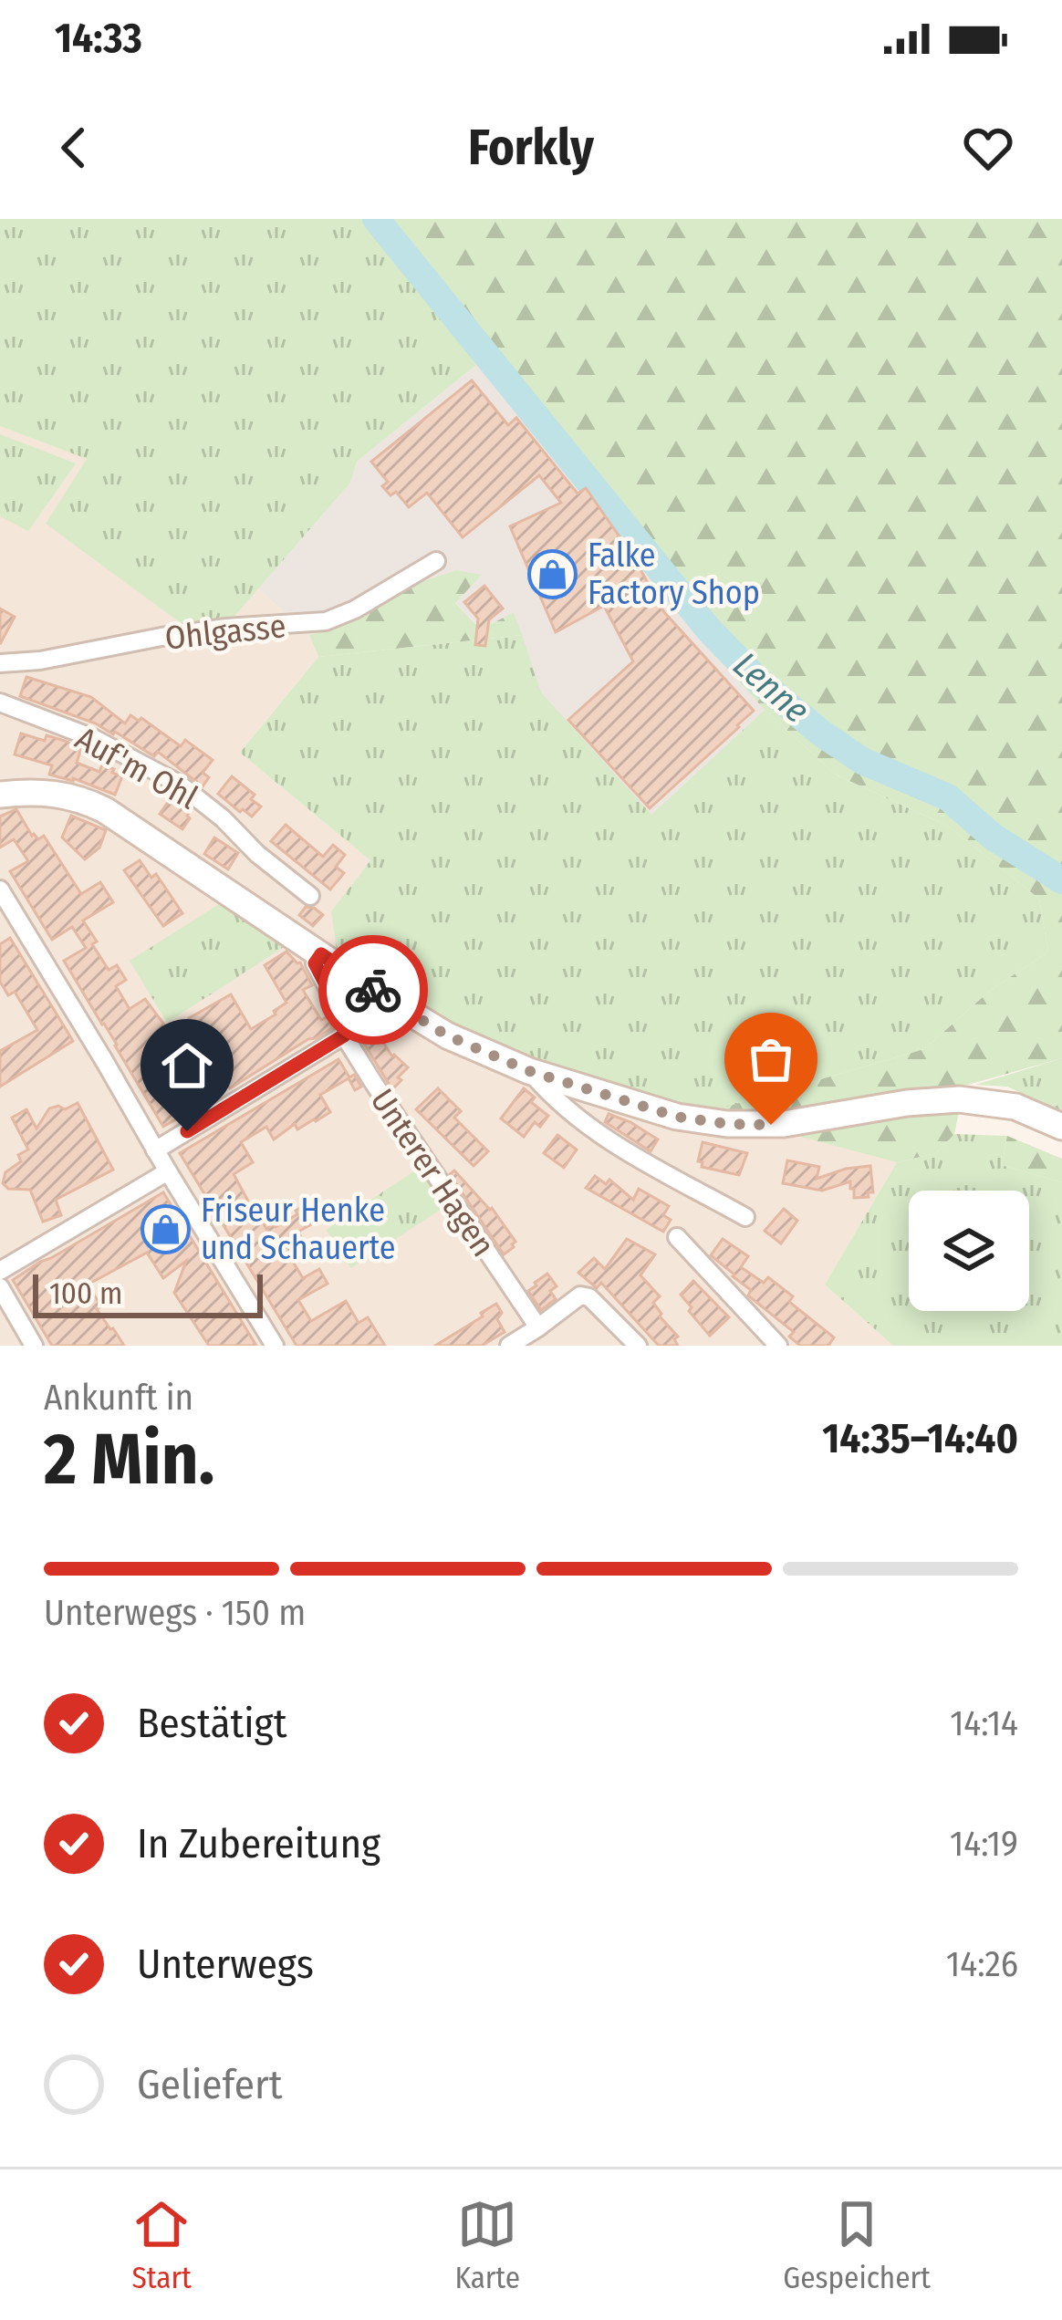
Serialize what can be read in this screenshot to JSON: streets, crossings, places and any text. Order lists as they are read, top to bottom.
{
  "streets": {
    "street": ["Ohlgasse", "Auf'm Ohl", "Unterer Hagen"]
  },
  "water": ["Lenne"],
  "places": {
    "shop": ["Falke Factory Shop", "Friseur Henke und Schauerte"]
  },
  "scale_bar": "100 m",
  "page": {
    "status": "14:33",
    "header": "Forkly",
    "scale": "100 m",
    "heading": ["2 Min.", "Ankunft in", "14:35–14:40"],
    "bar": "Unterwegs · 150 m",
    "list": [
      ["Bestätigt", "14:14"],
      ["In Zubereitung", "14:19"],
      ["Unterwegs", "14:26"],
      "Geliefert"
    ],
    "tabs": ["Start", "Karte", "Gespeichert"]
  }
}
